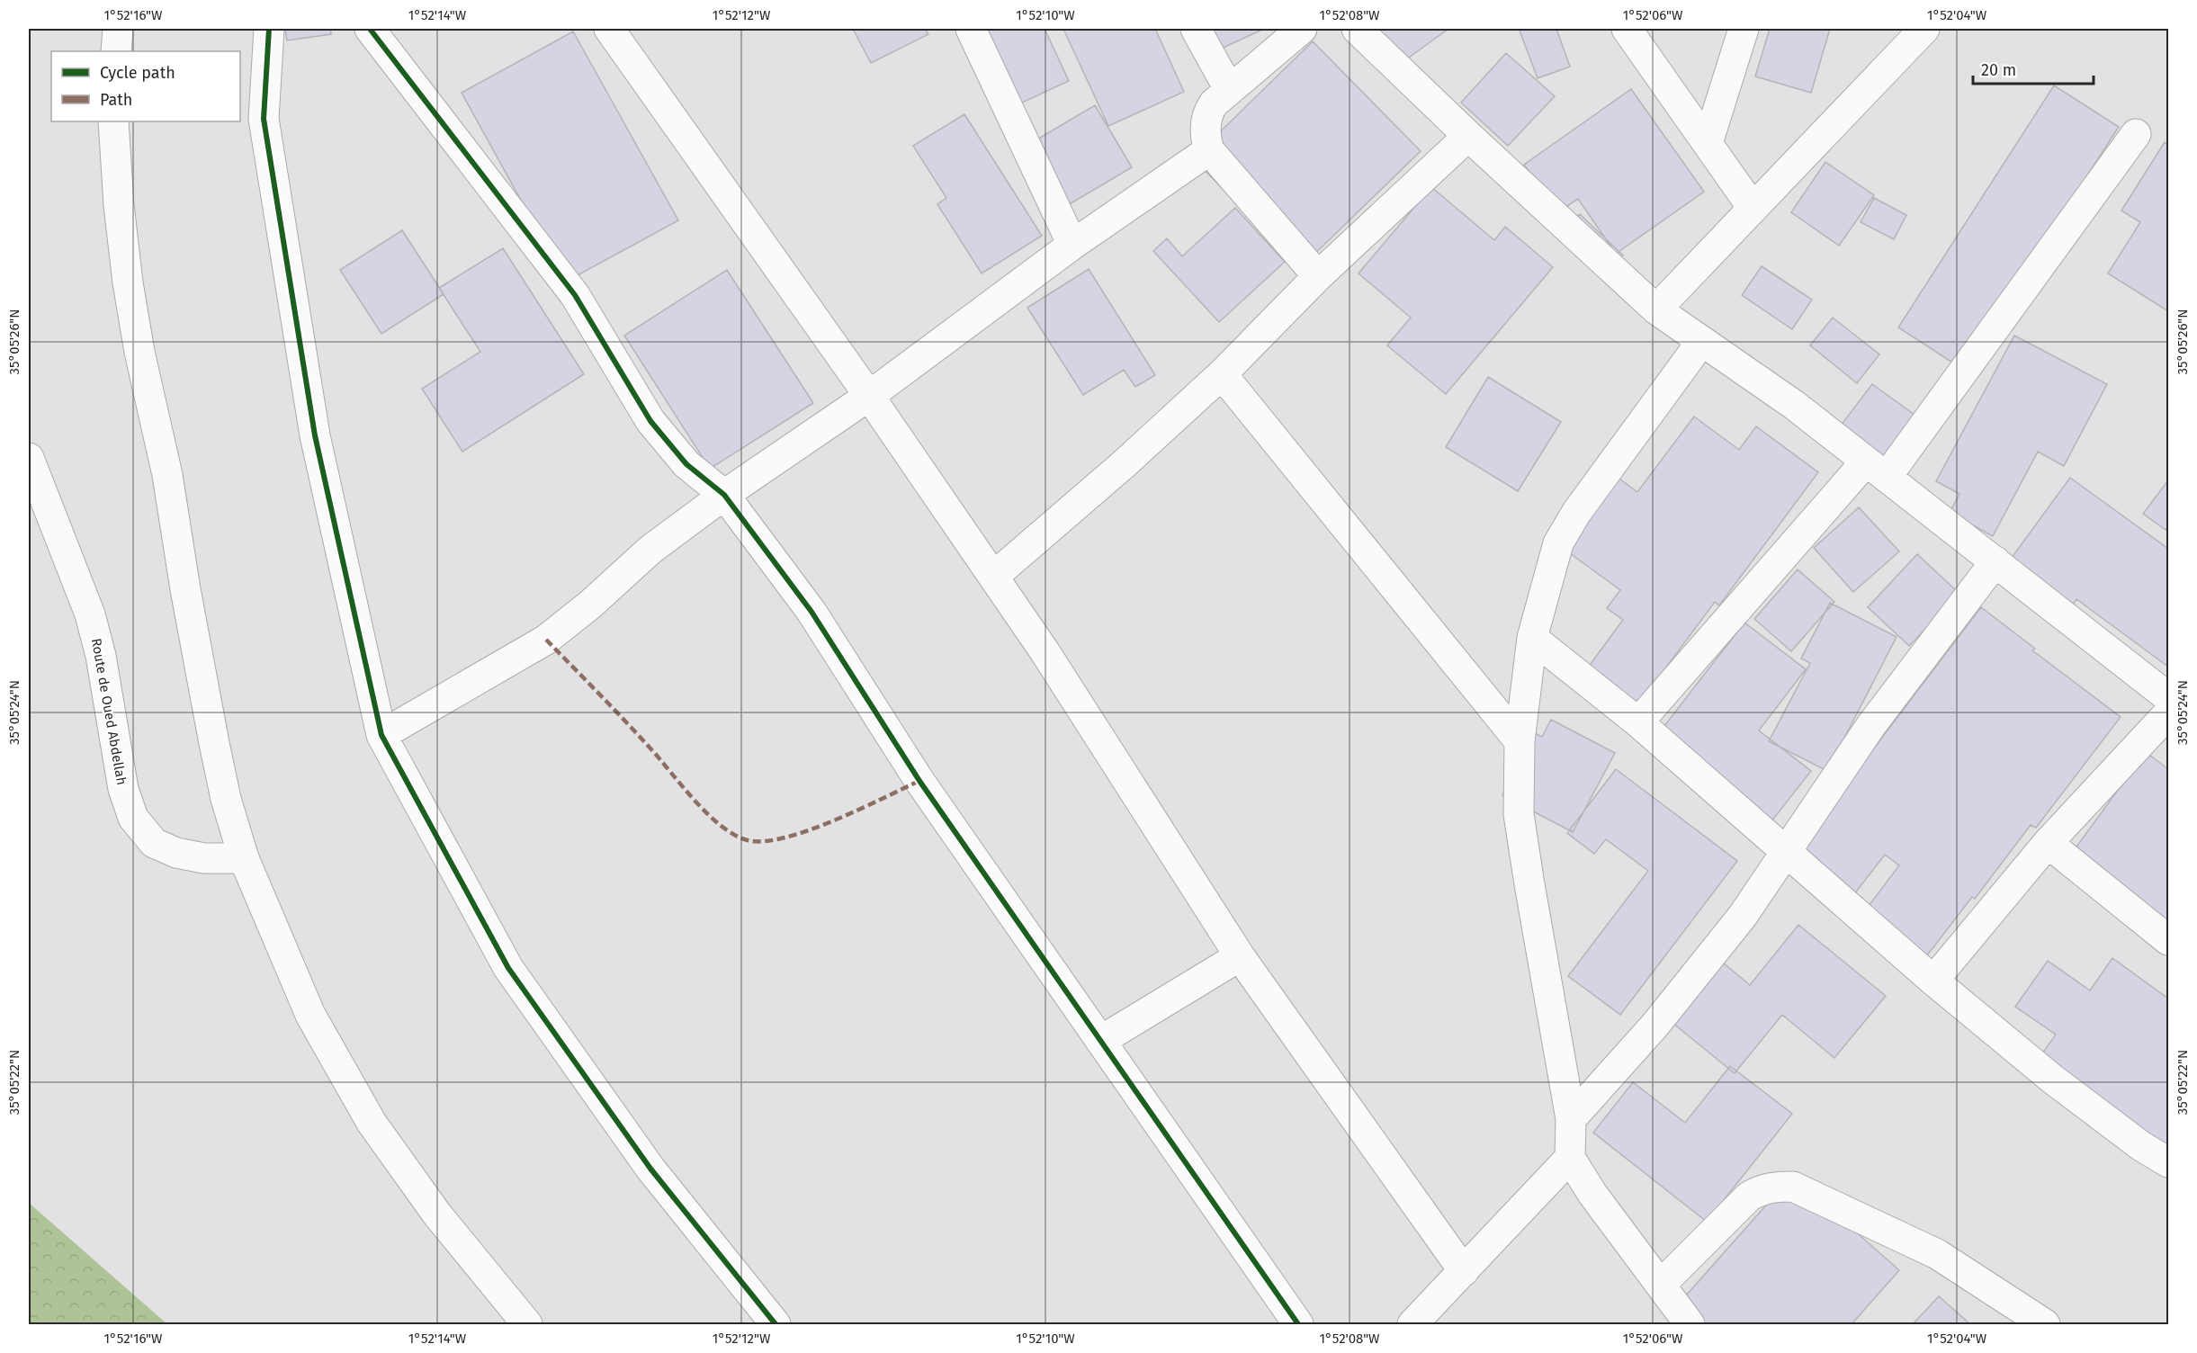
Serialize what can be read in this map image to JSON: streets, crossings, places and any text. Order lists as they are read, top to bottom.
{
  "streets": {
    "street": ["Route de Oued Abdellah"]
  },
  "legend": ["Cycle path", "Path"],
  "scale_bar": "20 m",
  "coordinates": [
    "1°52'16\"W",
    "1°52'14\"W",
    "1°52'12\"W",
    "1°52'10\"W",
    "1°52'08\"W",
    "1°52'06\"W",
    "1°52'04\"W",
    "35°05'26\"N",
    "35°05'24\"N",
    "35°05'22\"N"
  ]
}
